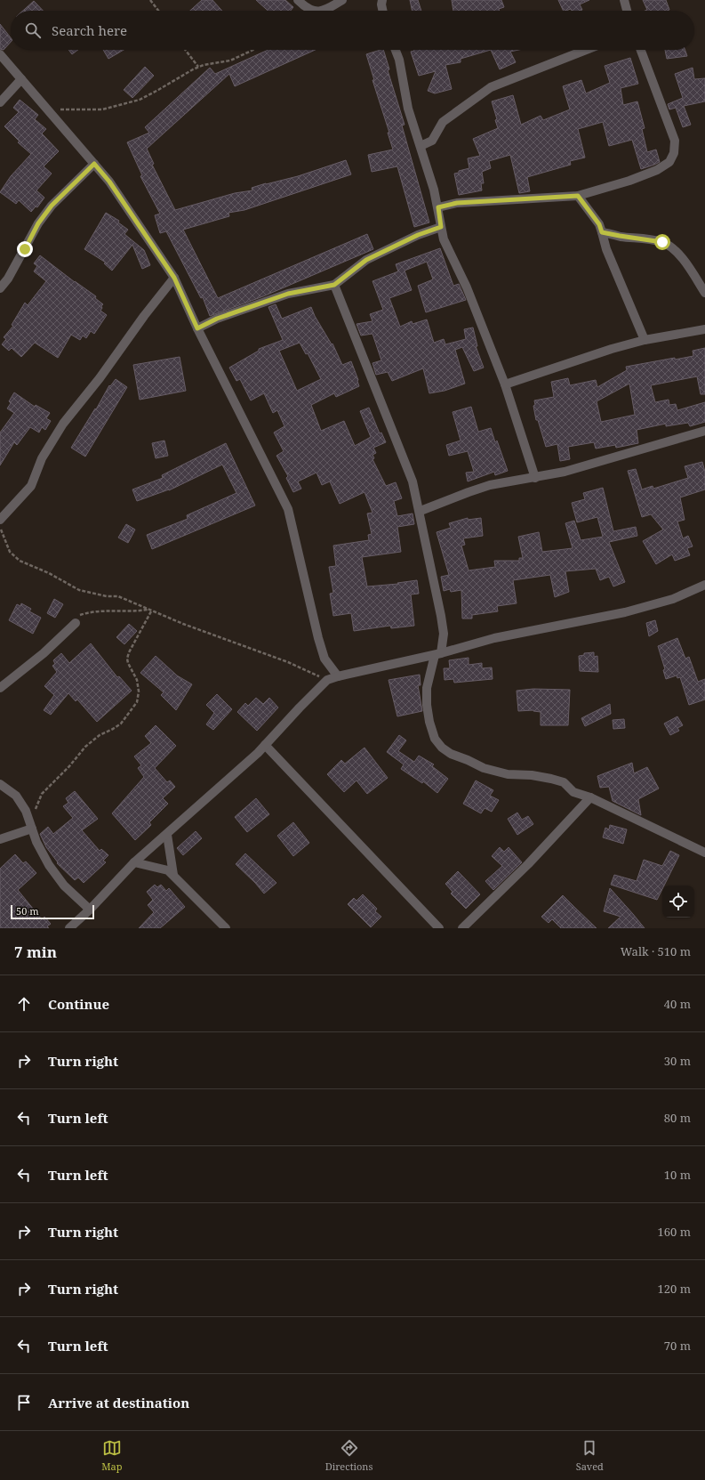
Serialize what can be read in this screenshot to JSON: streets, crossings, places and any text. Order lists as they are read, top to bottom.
{
  "scale_bar": "50 m",
  "page": {
    "search": "Search here",
    "scale": "50 m",
    "heading": ["7 min", "Walk · 510 m"],
    "list": [
      ["Continue", "40 m"],
      ["Turn right", "30 m"],
      ["Turn left", "80 m"],
      ["Turn left", "10 m"],
      ["Turn right", "160 m"],
      ["Turn right", "120 m"],
      ["Turn left", "70 m"],
      "Arrive at destination"
    ],
    "nav": ["Map", "Directions", "Saved"]
  }
}
